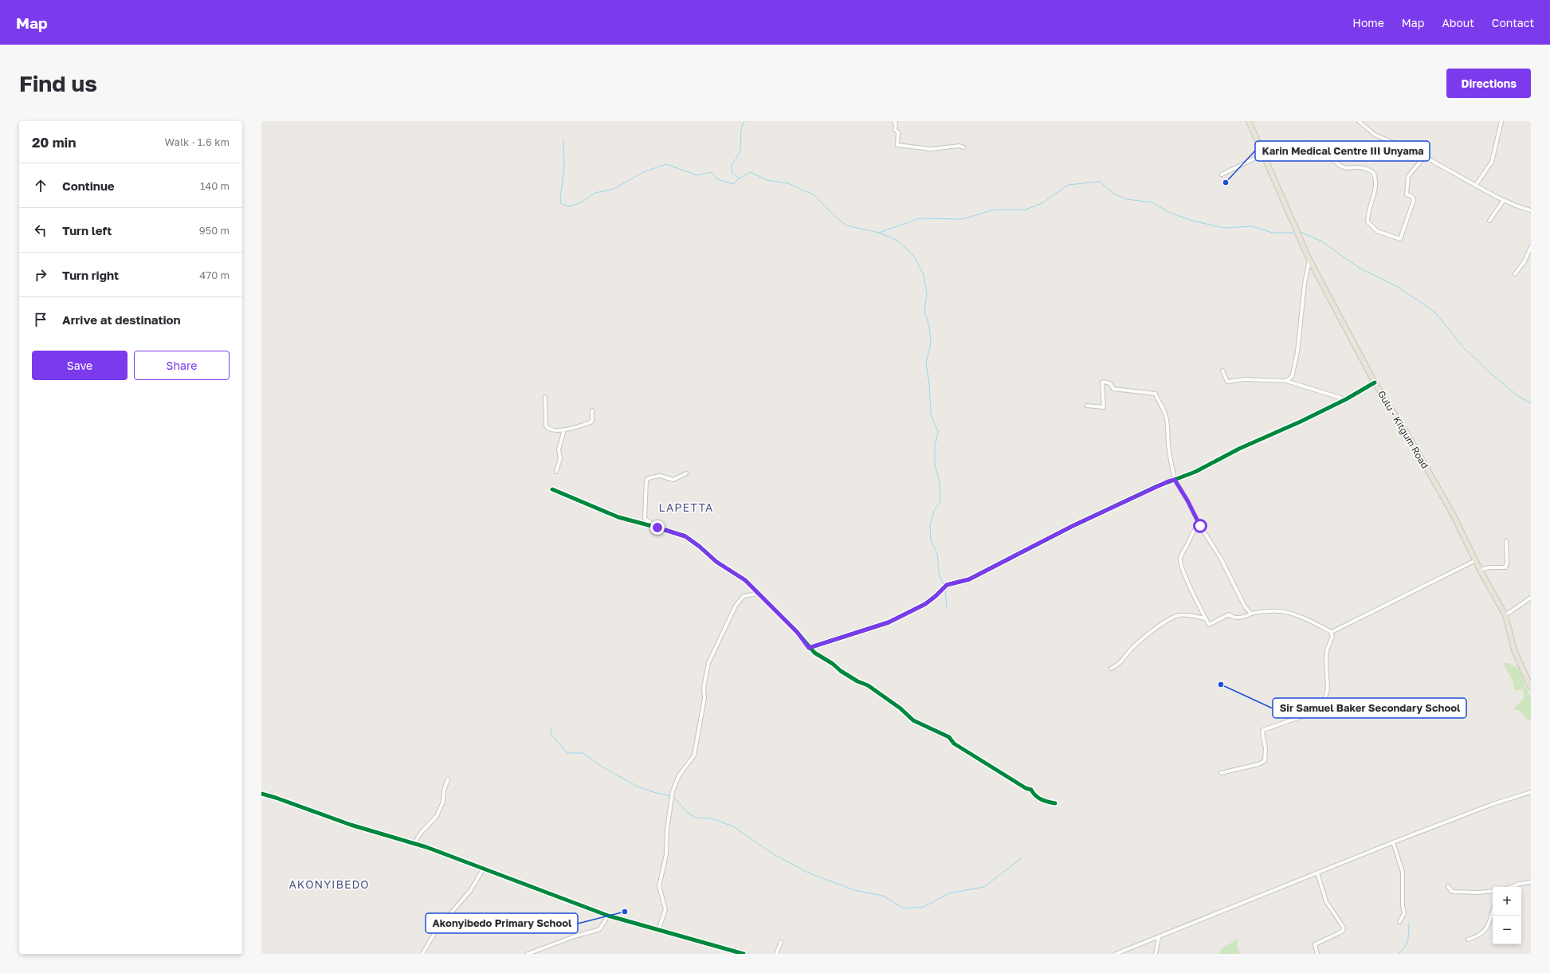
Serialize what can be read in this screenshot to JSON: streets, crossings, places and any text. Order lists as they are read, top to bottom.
{
  "streets": {
    "main road": ["Gulu - Kitgum Road"]
  },
  "districts": ["LAPETTA", "AKONYIBEDO"],
  "places": ["Karin Medical Centre III Unyama", "Sir Samuel Baker Secondary School", "Akonyibedo Primary School"],
  "page": {
    "header": "Map",
    "nav": [
      "Home",
      "Map",
      "About",
      "Contact"
    ],
    "buttons": [
      "Directions",
      ["Save", "Share"]
    ],
    "title": "Find us",
    "heading": ["20 min", "Walk · 1.6 km"],
    "list": [
      ["Continue", "140 m"],
      ["Turn left", "950 m"],
      ["Turn right", "470 m"],
      "Arrive at destination"
    ],
    "map_buttons": ["+", "−"]
  }
}
